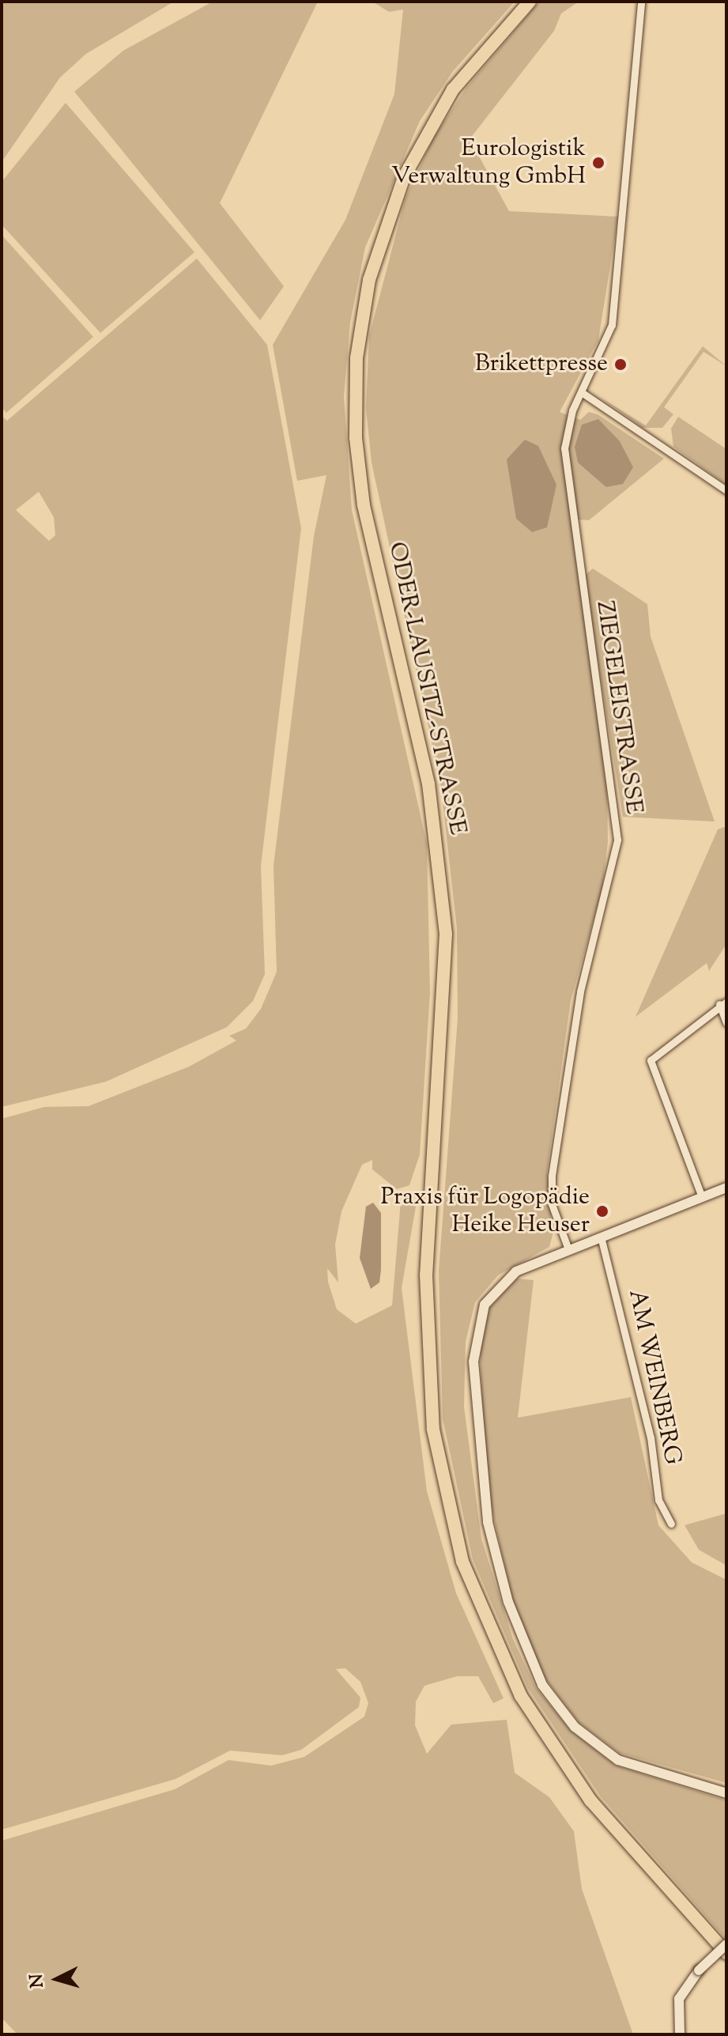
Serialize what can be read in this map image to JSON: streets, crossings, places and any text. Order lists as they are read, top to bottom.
{
  "streets": {
    "highway": ["ODER-LAUSITZ-STRASSE"],
    "street": ["ZIEGELEISTRASSE", "AM WEINBERG"]
  },
  "places": ["Eurologistik Verwaltung GmbH", "Brikettpresse", "Praxis für Logopädie Heike Heuser"],
  "north": "left"
}
